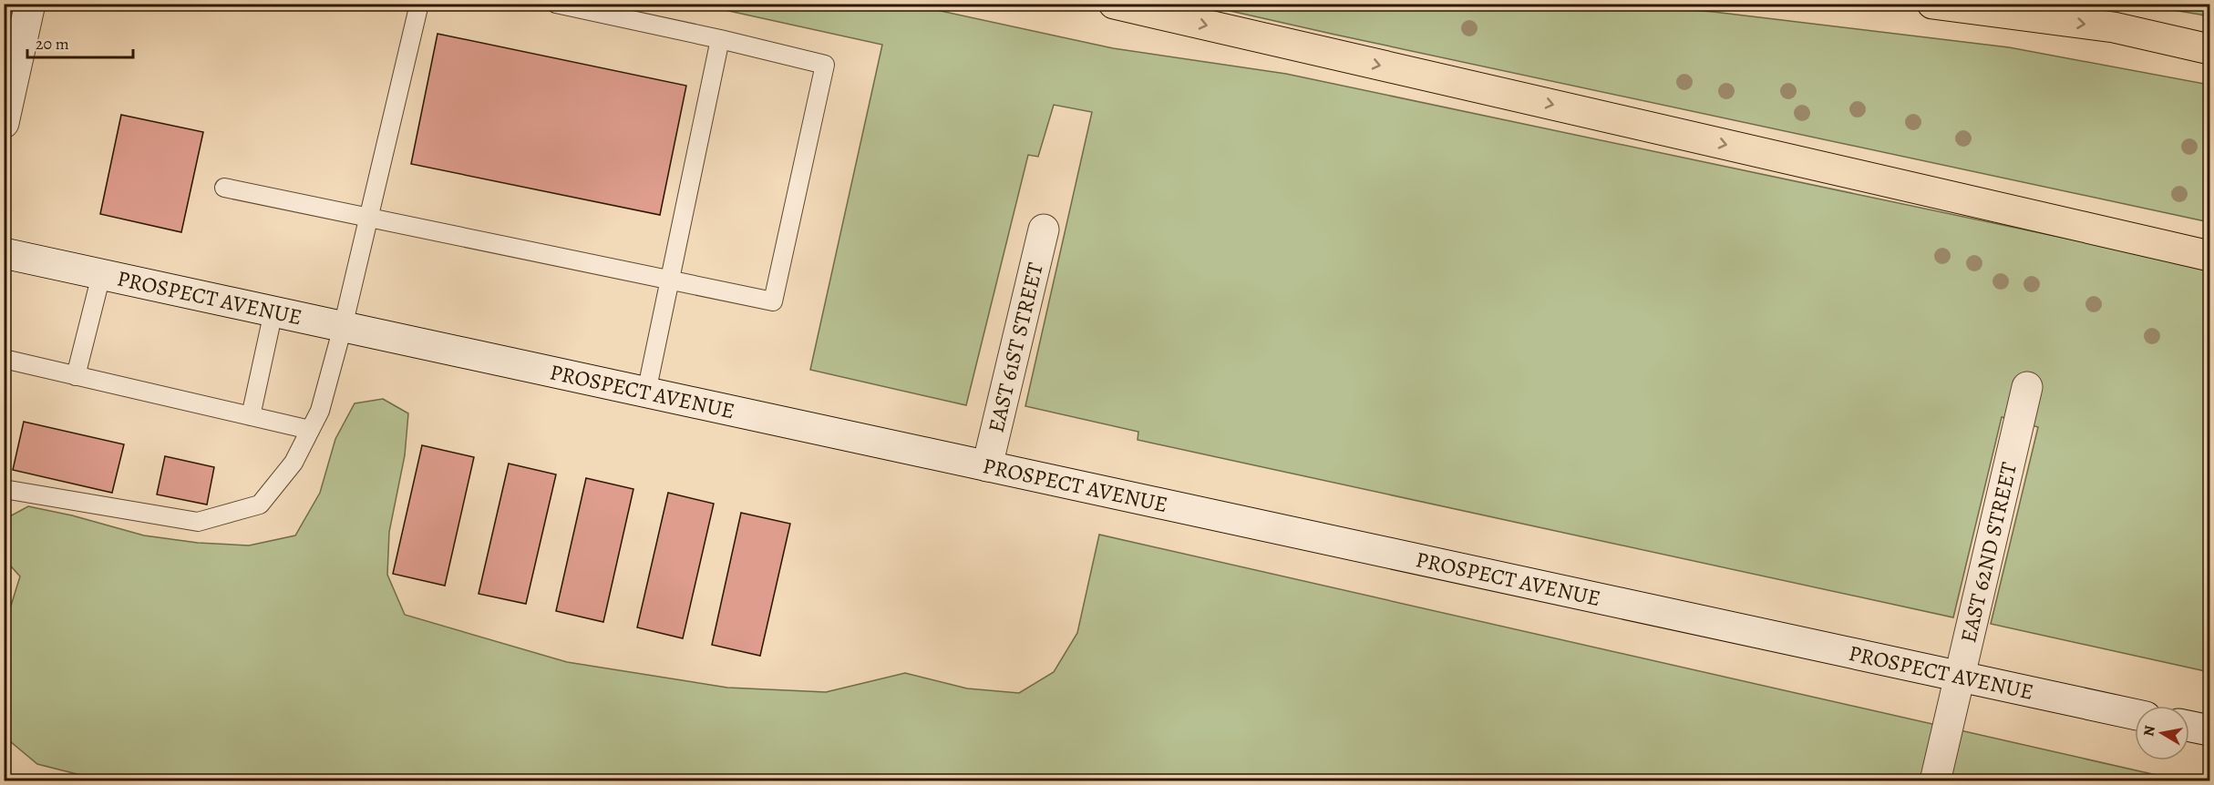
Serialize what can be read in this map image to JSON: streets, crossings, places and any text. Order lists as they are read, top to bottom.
{
  "streets": {
    "main road": ["PROSPECT AVENUE", "EAST 61ST STREET", "EAST 62ND STREET"]
  },
  "crossings": [
    ["PROSPECT AVENUE", "EAST 61ST STREET"],
    ["PROSPECT AVENUE", "EAST 62ND STREET"]
  ],
  "scale_bar": "20 m",
  "north": "left"
}
